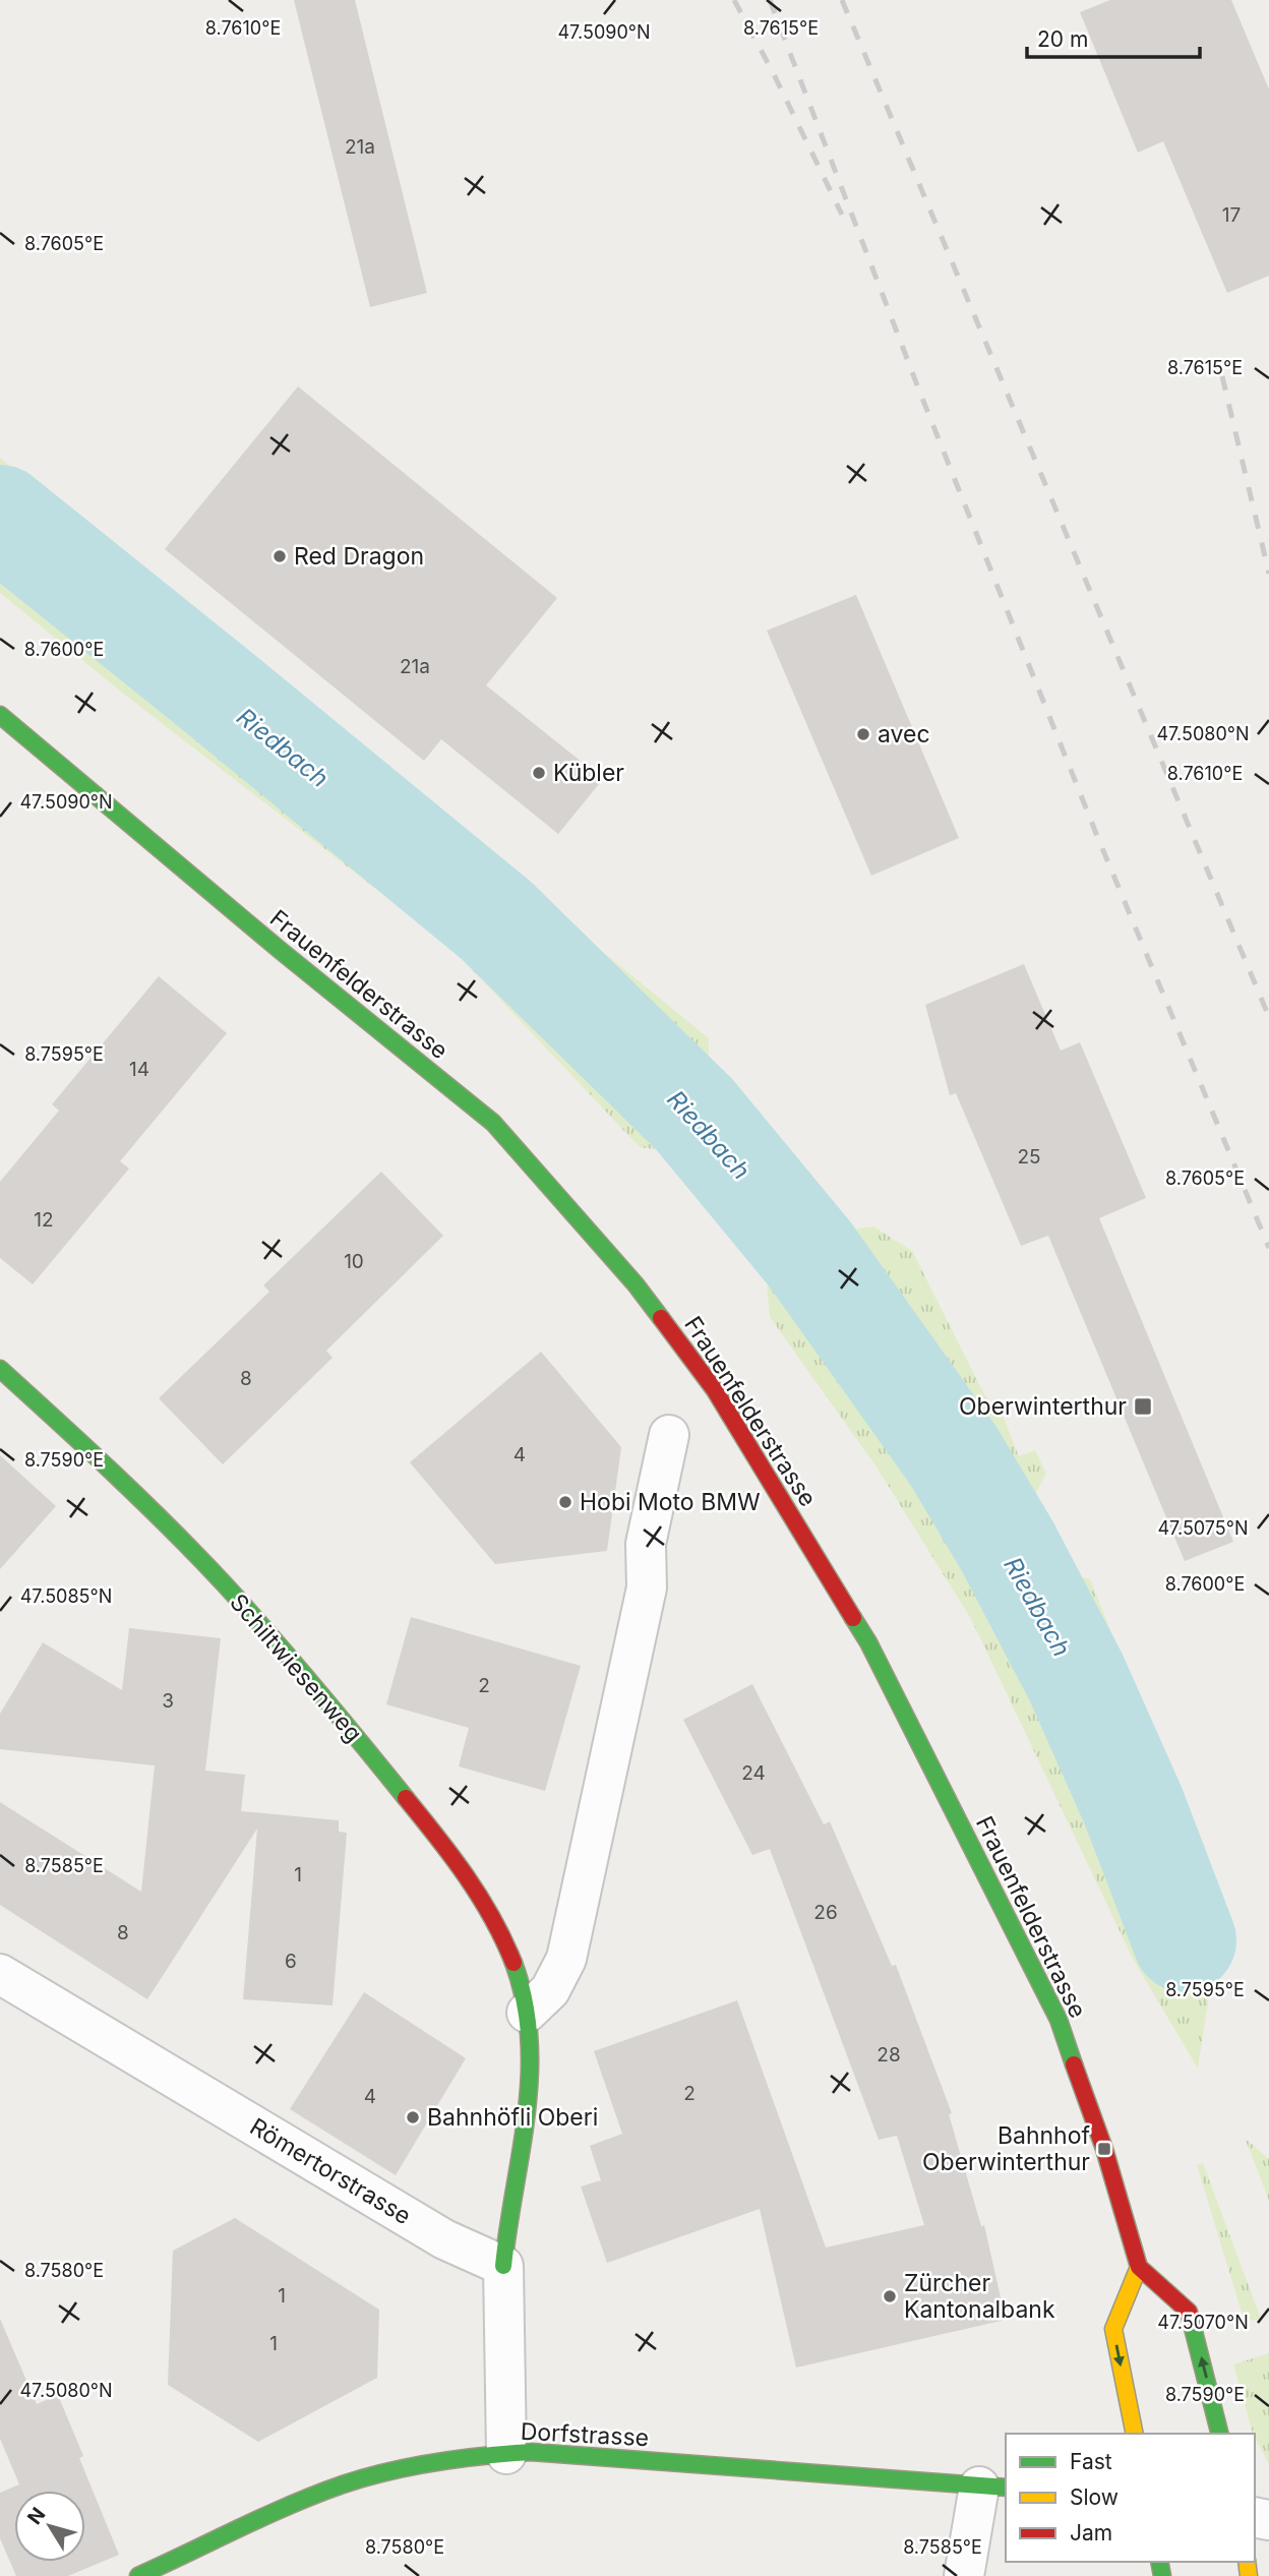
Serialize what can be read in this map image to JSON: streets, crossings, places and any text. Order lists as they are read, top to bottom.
{
  "streets": {
    "main road": ["Frauenfelderstrasse", "Schiltwiesenweg", "Dorfstrasse"],
    "street": ["Römertorstrasse"]
  },
  "crossings": [
    ["Schiltwiesenweg", "Römertorstrasse"]
  ],
  "water": ["Riedbach"],
  "places": {
    "other": [
      "Red Dragon",
      "avec",
      "Kübler",
      "Hobi Moto BMW",
      "Bahnhöfli Oberi",
      "Zürcher Kantonalbank"
    ],
    "transit": ["Oberwinterthur", "Bahnhof Oberwinterthur"]
  },
  "house_numbers": [
    "21a",
    "17",
    "21a",
    "14",
    "25",
    "12",
    "10",
    "8",
    "4",
    "2",
    "3",
    "24",
    "1",
    "26",
    "8",
    "6",
    "28",
    "2",
    "4",
    "1",
    "1"
  ],
  "legend": ["Fast", "Slow", "Jam"],
  "scale_bar": "20 m",
  "north": "top left",
  "coordinates": [
    "8.7610°E",
    "8.7615°E",
    "47.5090°N",
    "8.7605°E",
    "8.7600°E",
    "47.5080°N",
    "8.7595°E",
    "8.7590°E",
    "47.5075°N",
    "47.5085°N",
    "8.7585°E",
    "8.7580°E",
    "47.5070°N"
  ]
}
